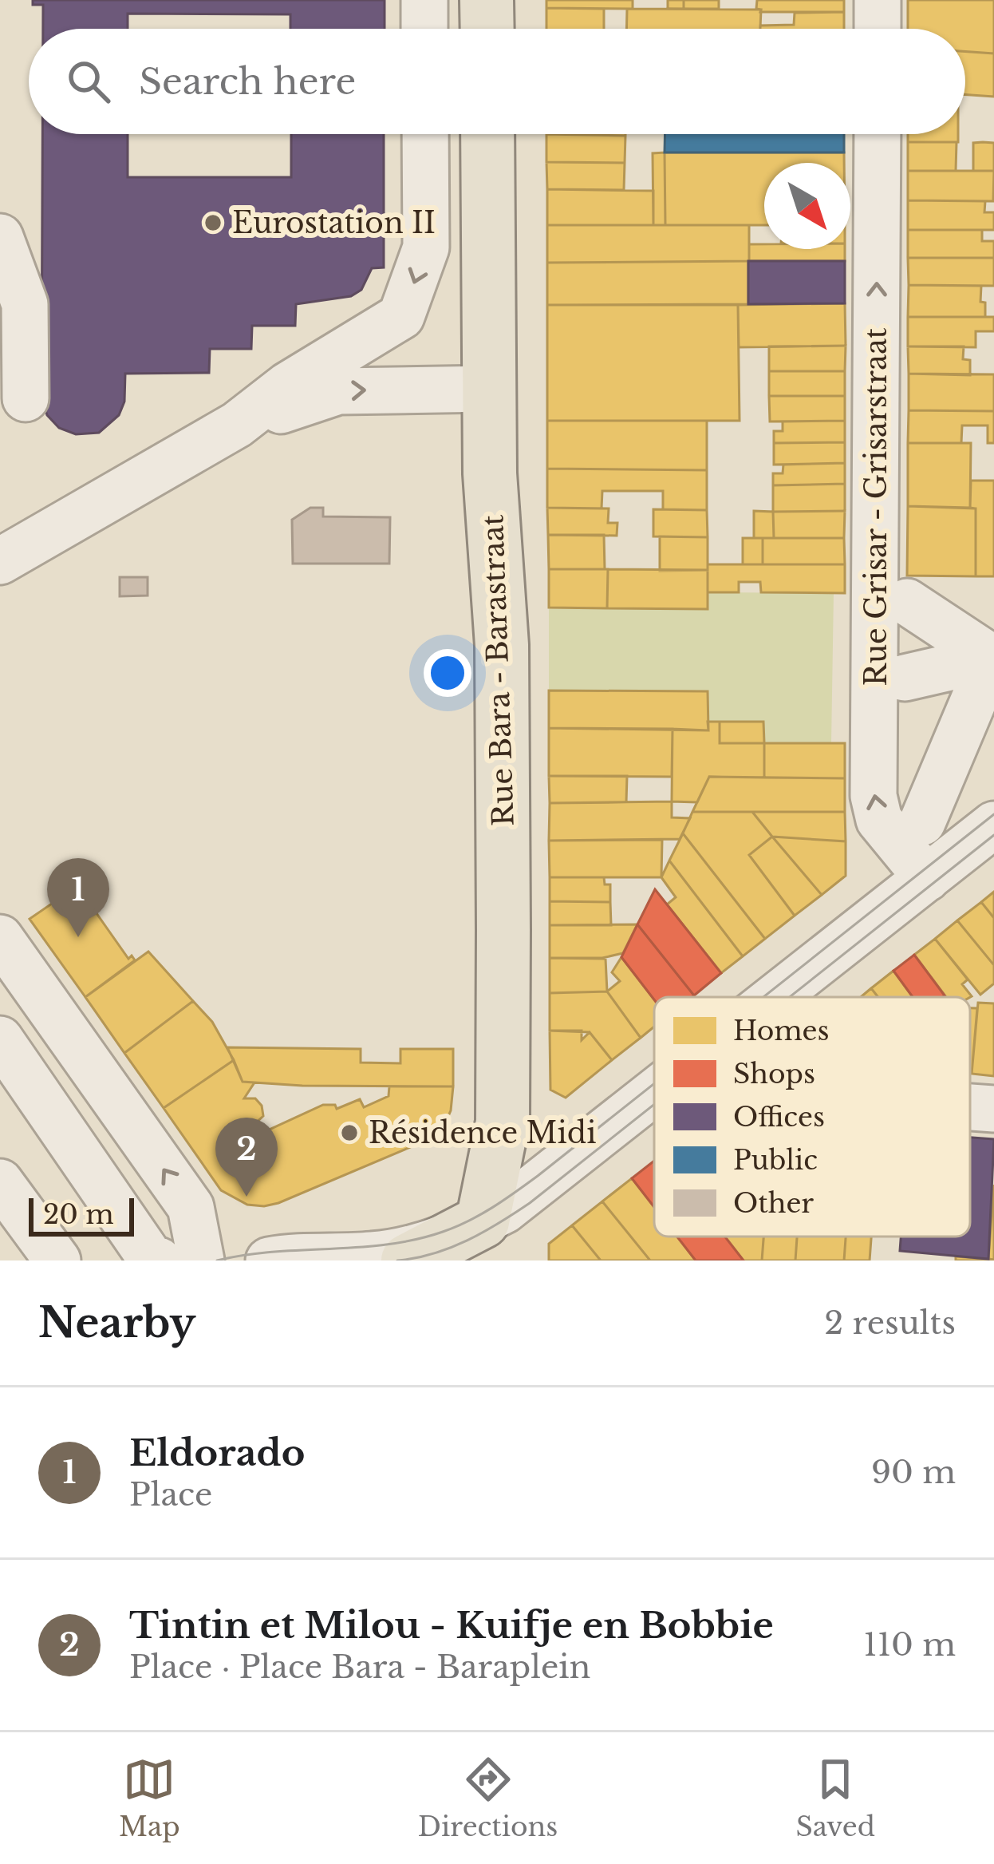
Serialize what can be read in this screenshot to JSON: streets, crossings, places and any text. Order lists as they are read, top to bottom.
{
  "streets": {
    "main road": ["Rue Bara - Barastraat"],
    "street": ["Rue Grisar - Grisarstraat"]
  },
  "one_way": ["Rue Grisar - Grisarstraat"],
  "places": ["Eurostation II", "Résidence Midi"],
  "legend": [
    "Homes",
    "Shops",
    "Offices",
    "Public",
    "Other"
  ],
  "scale_bar": "20 m",
  "north": "bottom right",
  "page": {
    "search": "Search here",
    "pins": ["1", "2"],
    "scale": "20 m",
    "heading": ["Nearby", "2 results"],
    "list": [
      {
        "mark": "1",
        "name": "Eldorado",
        "note": "Place",
        "value": "90 m"
      },
      {
        "mark": "2",
        "name": "Tintin et Milou - Kuifje en Bobbie",
        "note": "Place · Place Bara - Baraplein",
        "value": "110 m"
      }
    ],
    "nav": ["Map", "Directions", "Saved"]
  }
}
